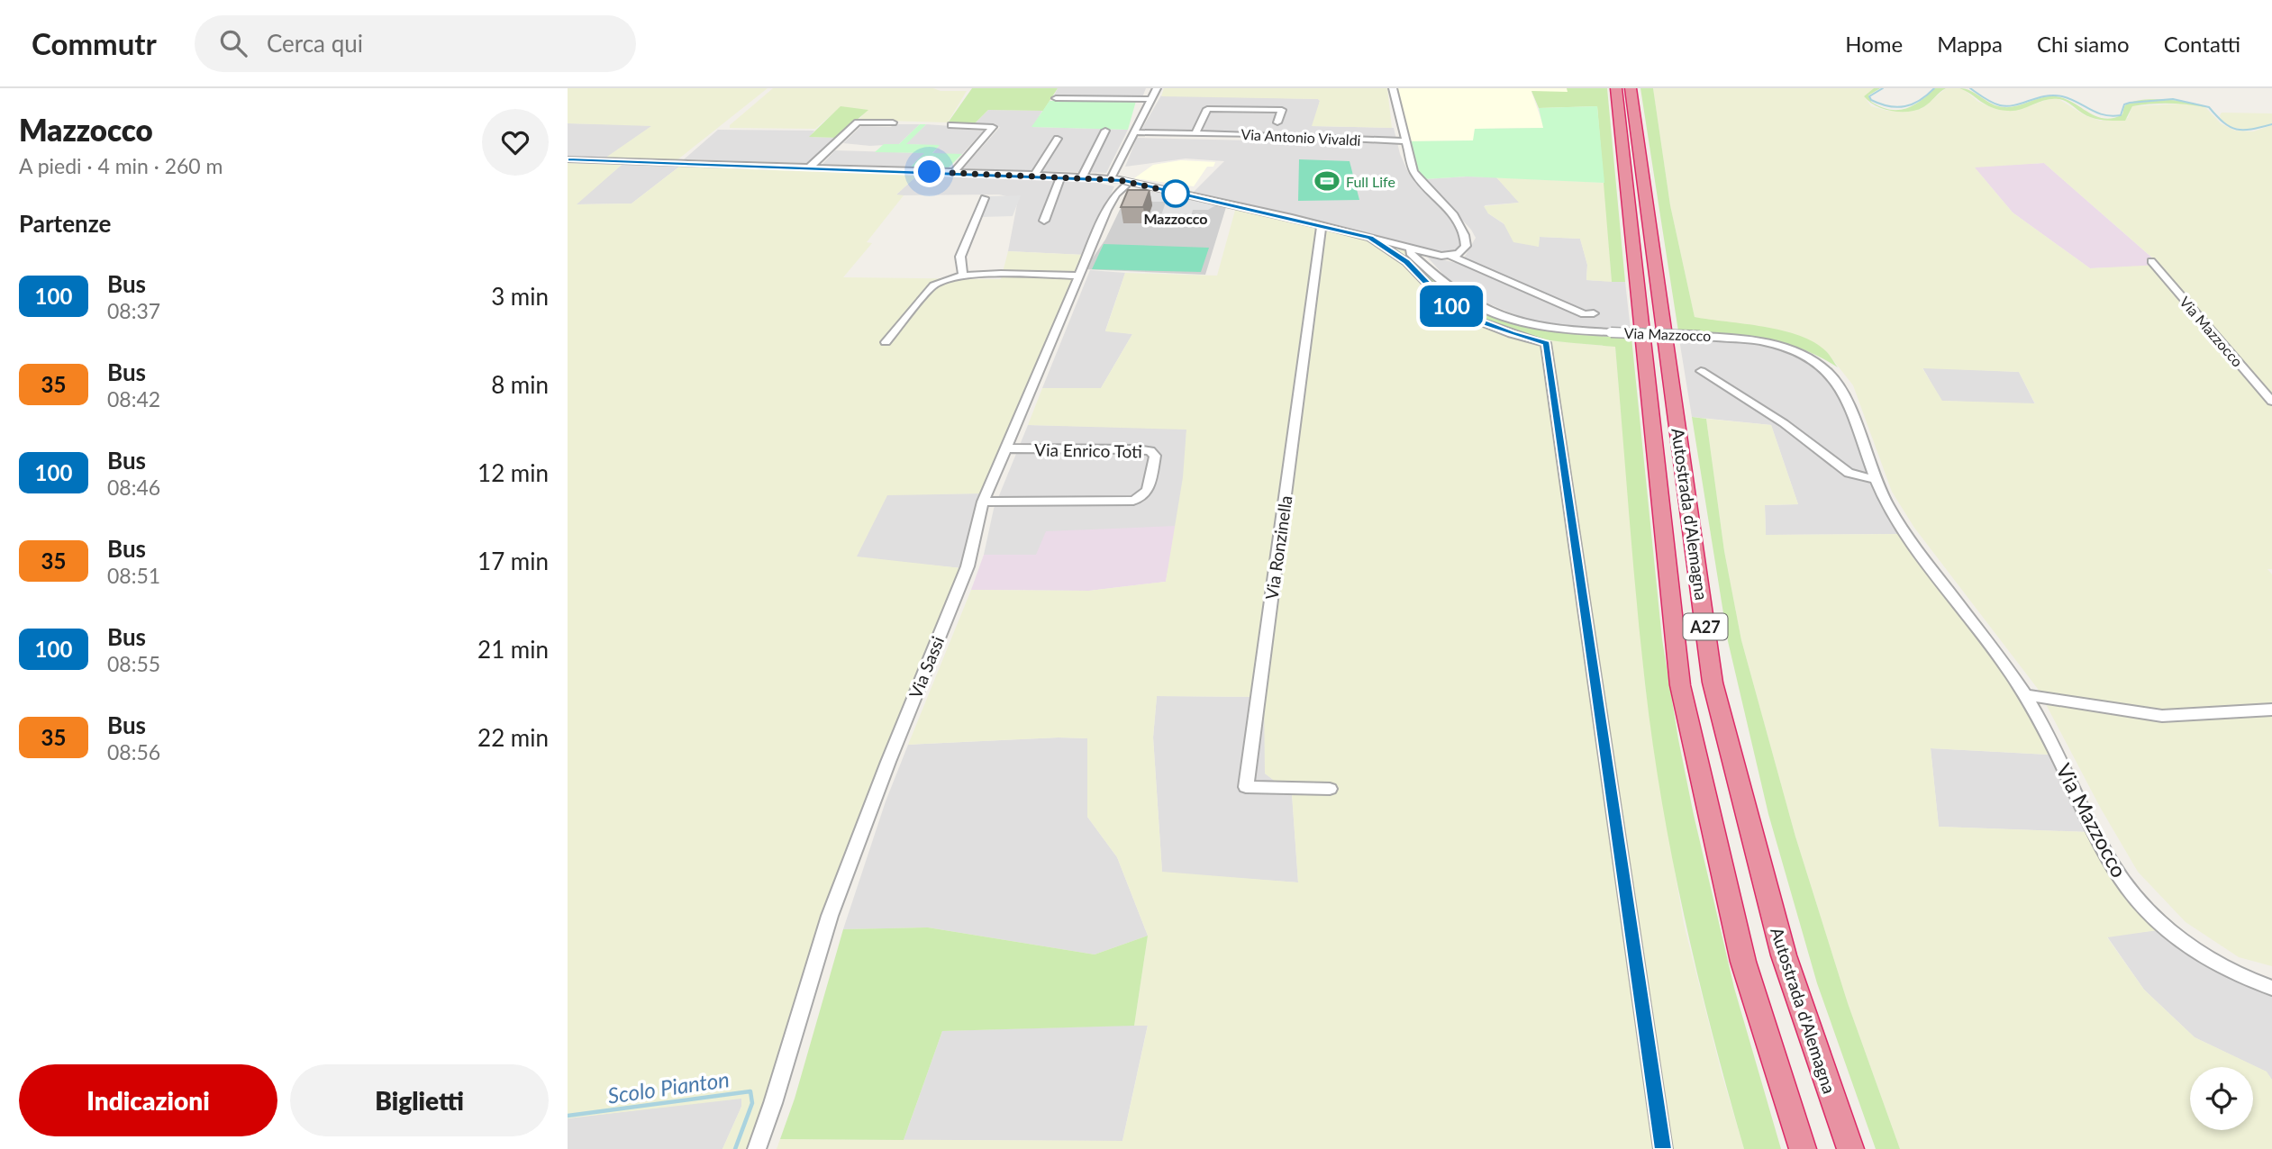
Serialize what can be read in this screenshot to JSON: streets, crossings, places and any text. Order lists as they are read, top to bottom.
{
  "streets": {
    "highway": ["Autostrada d'Alemagna", "A27"],
    "street": [
      "Via Antonio Vivaldi",
      "Via Mazzocco",
      "Via Enrico Toti",
      "Via Ronzinella",
      "Via Sassi"
    ]
  },
  "crossings": [
    ["Via Enrico Toti", "Via Sassi"]
  ],
  "water": ["Scolo Pianton"],
  "places": {
    "sports": ["Full Life"],
    "other": ["Mazzocco"]
  },
  "lines": ["bus line 100"],
  "page": {
    "header": "Commutr",
    "search": "Cerca qui",
    "nav": [
      "Home",
      "Mappa",
      "Chi siamo",
      "Contatti"
    ],
    "heading": [
      ["Mazzocco", "A piedi · 4 min · 260 m"],
      "Partenze"
    ],
    "on_map": "100",
    "list": [
      {
        "mark": "100",
        "name": "Bus",
        "note": "08:37",
        "value": "3 min"
      },
      {
        "mark": "35",
        "name": "Bus",
        "note": "08:42",
        "value": "8 min"
      },
      {
        "mark": "100",
        "name": "Bus",
        "note": "08:46",
        "value": "12 min"
      },
      {
        "mark": "35",
        "name": "Bus",
        "note": "08:51",
        "value": "17 min"
      },
      {
        "mark": "100",
        "name": "Bus",
        "note": "08:55",
        "value": "21 min"
      },
      {
        "mark": "35",
        "name": "Bus",
        "note": "08:56",
        "value": "22 min"
      }
    ],
    "buttons": ["Indicazioni", "Biglietti"]
  }
}
